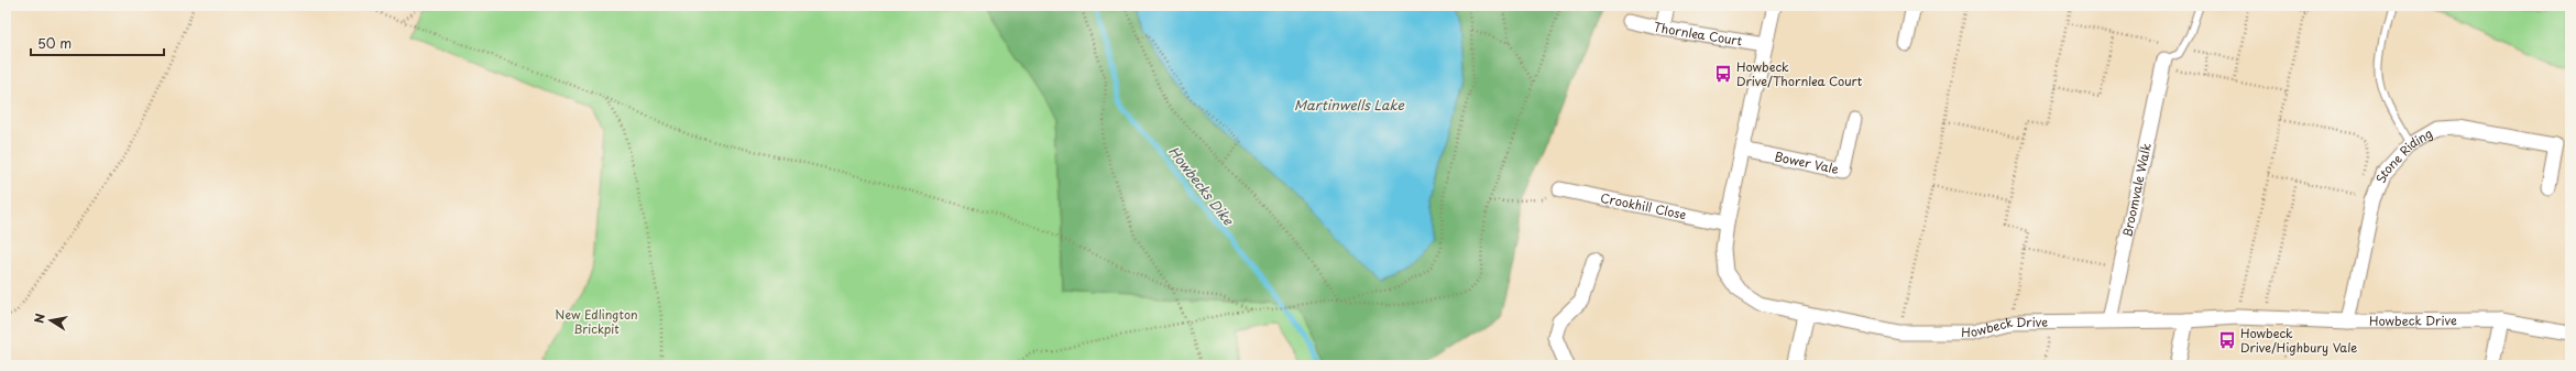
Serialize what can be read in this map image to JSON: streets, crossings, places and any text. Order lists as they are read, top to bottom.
{
  "streets": {
    "street": [
      "Thornlea Court",
      "Stone Riding",
      "Bower Vale",
      "Broomvale Walk",
      "Crookhill Close",
      "Howbeck Drive"
    ]
  },
  "crossings": [
    ["Thornlea Court", "Howbeck Drive"],
    ["Stone Riding", "Howbeck Drive"],
    ["Bower Vale", "Howbeck Drive"],
    ["Broomvale Walk", "Howbeck Drive"],
    ["Crookhill Close", "Howbeck Drive"]
  ],
  "water": ["Martinwells Lake", "Howbecks Dike"],
  "parks": ["New Edlington Brickpit"],
  "places": {
    "bus stop": ["Howbeck Drive/Thornlea Court", "Howbeck Drive/Highbury Vale"]
  },
  "scale_bar": "50 m",
  "north": "left"
}
